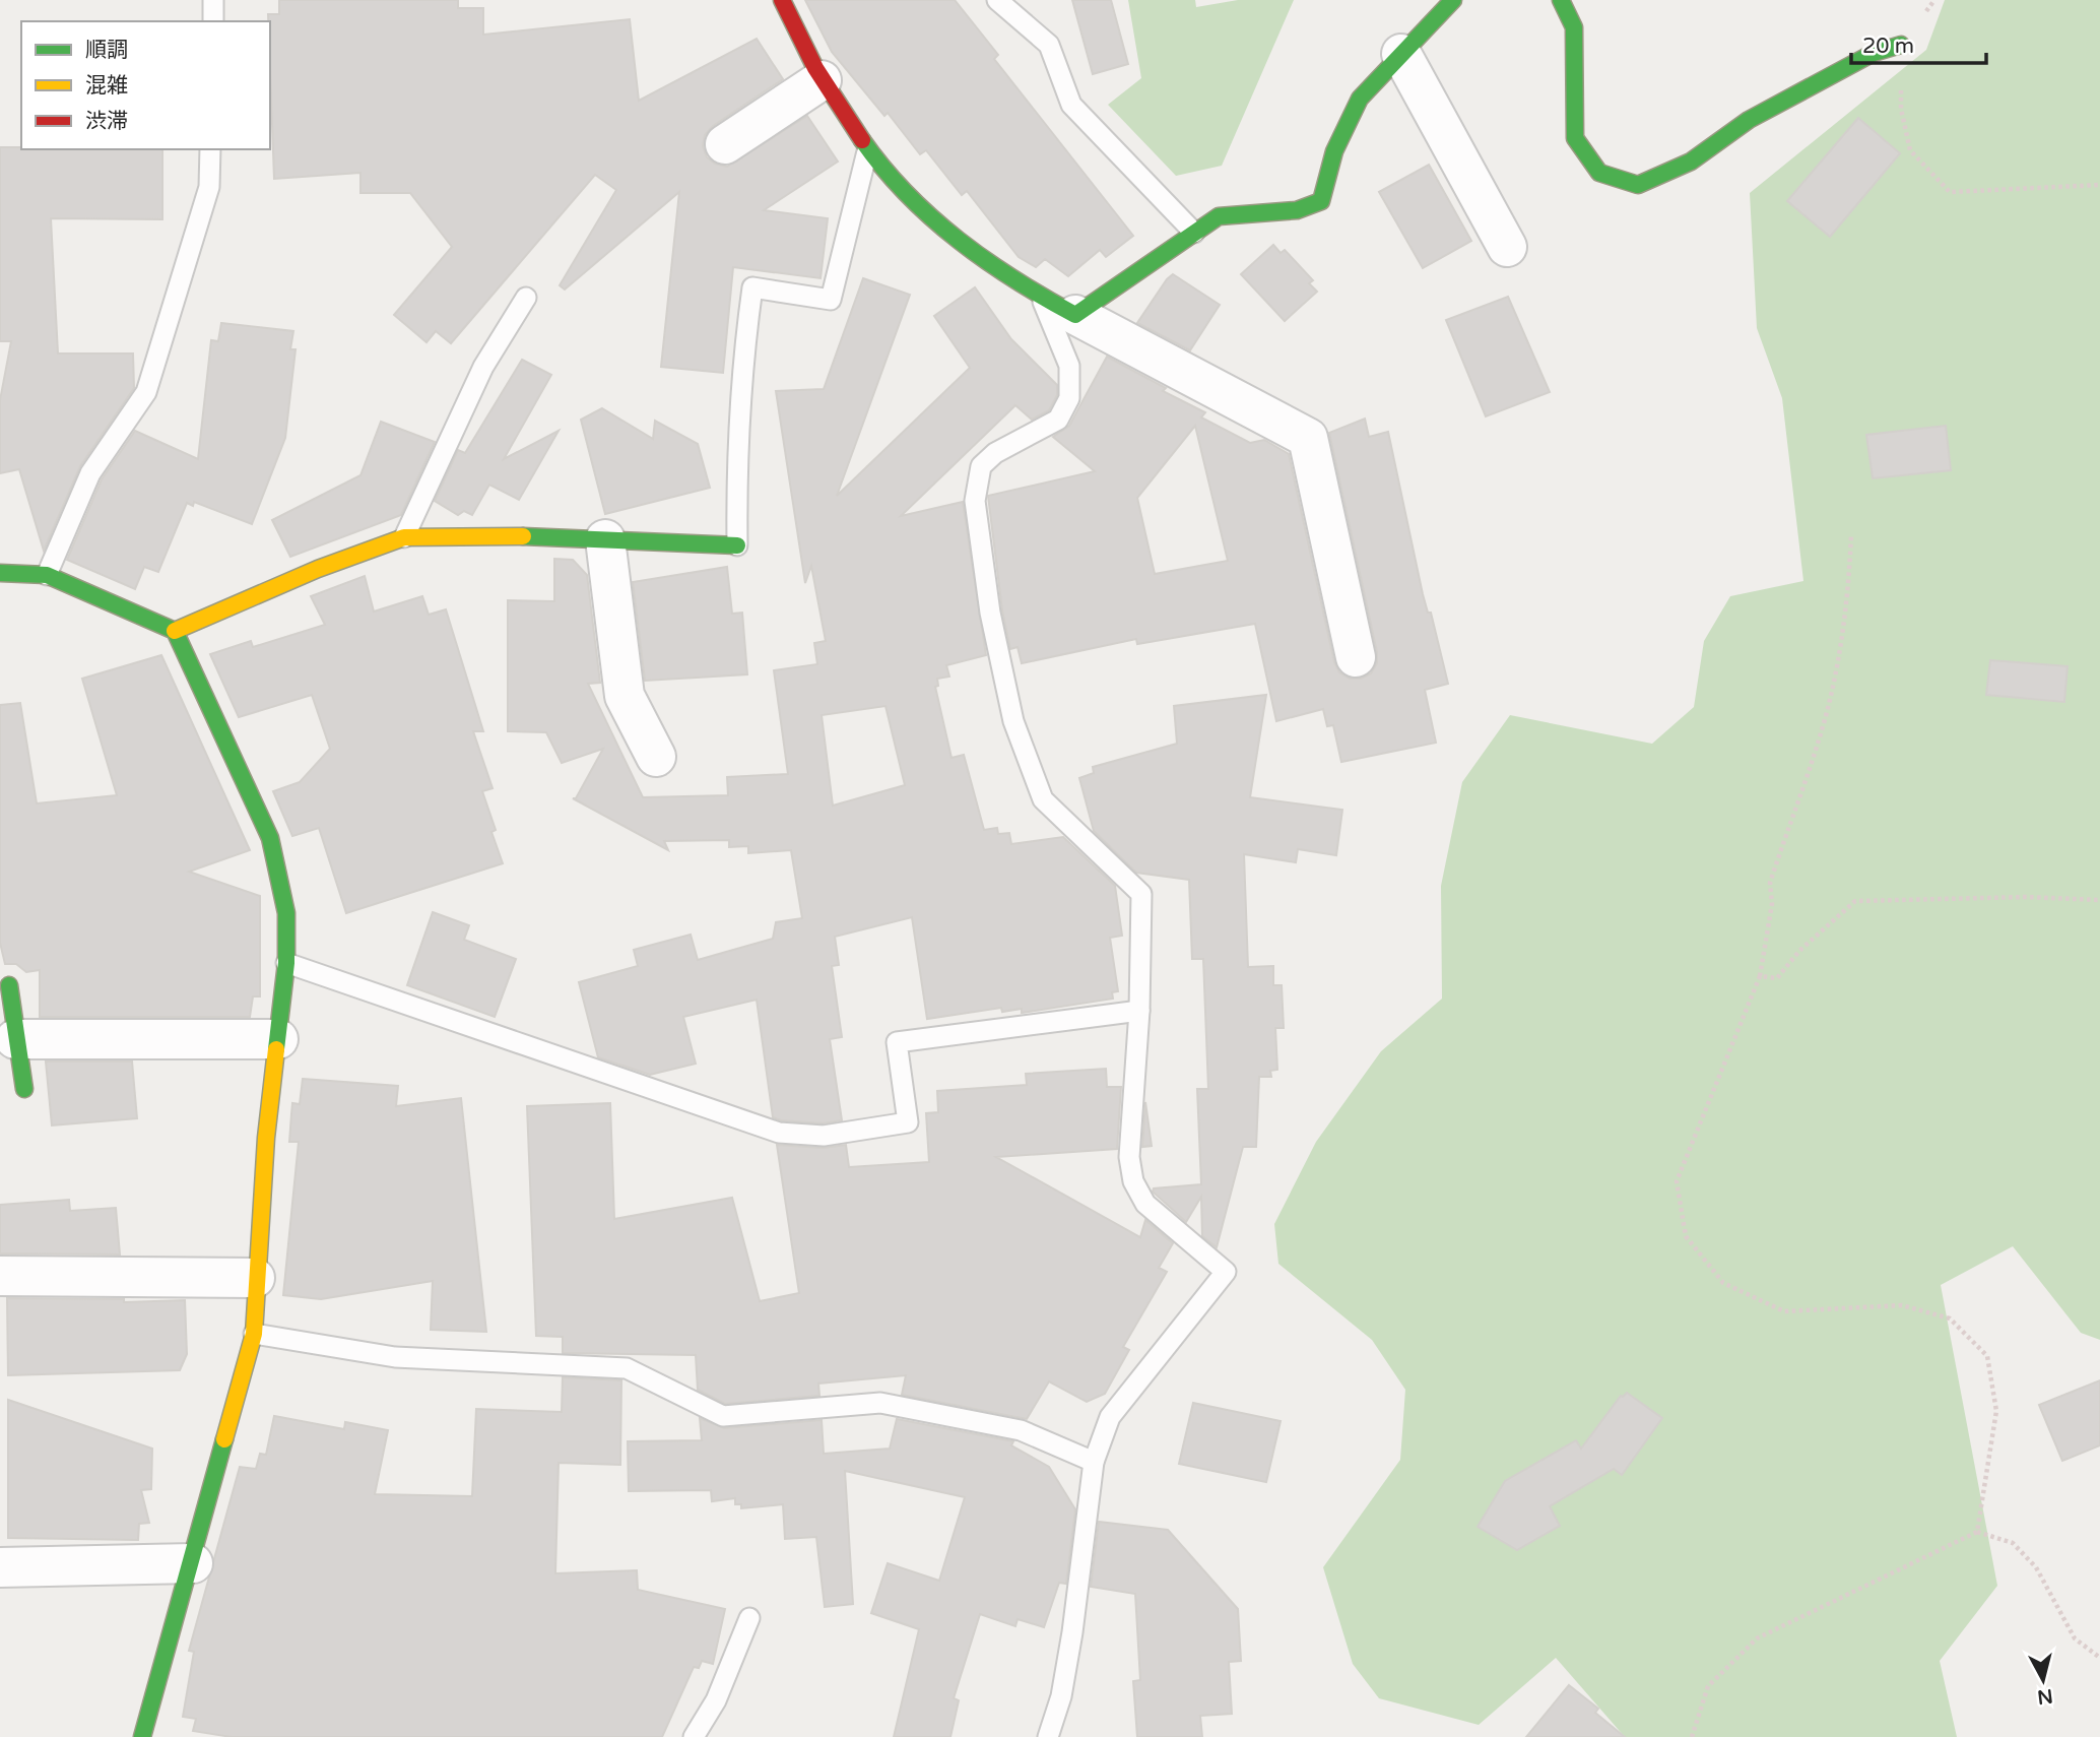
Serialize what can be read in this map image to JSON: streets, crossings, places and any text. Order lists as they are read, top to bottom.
{
  "legend": ["順調", "混雑", "渋滞"],
  "scale_bar": "20 m",
  "north": "bottom"
}
